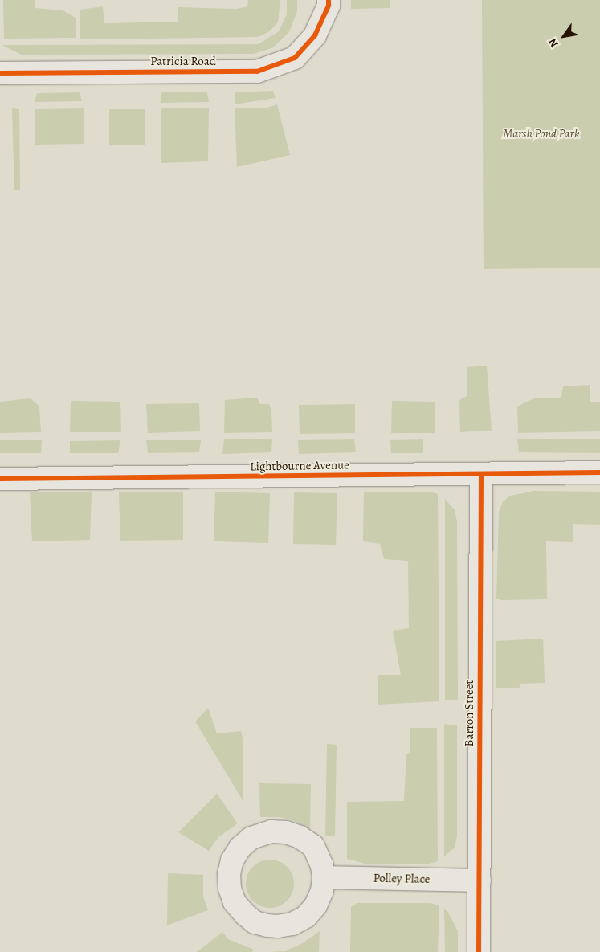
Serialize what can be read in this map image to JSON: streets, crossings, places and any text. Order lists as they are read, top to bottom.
{
  "streets": {
    "street": [
      "Patricia Road",
      "Lightbourne Avenue",
      "Barron Street",
      "Polley Place"
    ]
  },
  "crossings": [
    ["Lightbourne Avenue", "Barron Street"],
    ["Barron Street", "Polley Place"]
  ],
  "parks": ["Marsh Pond Park"],
  "north": "bottom left"
}
